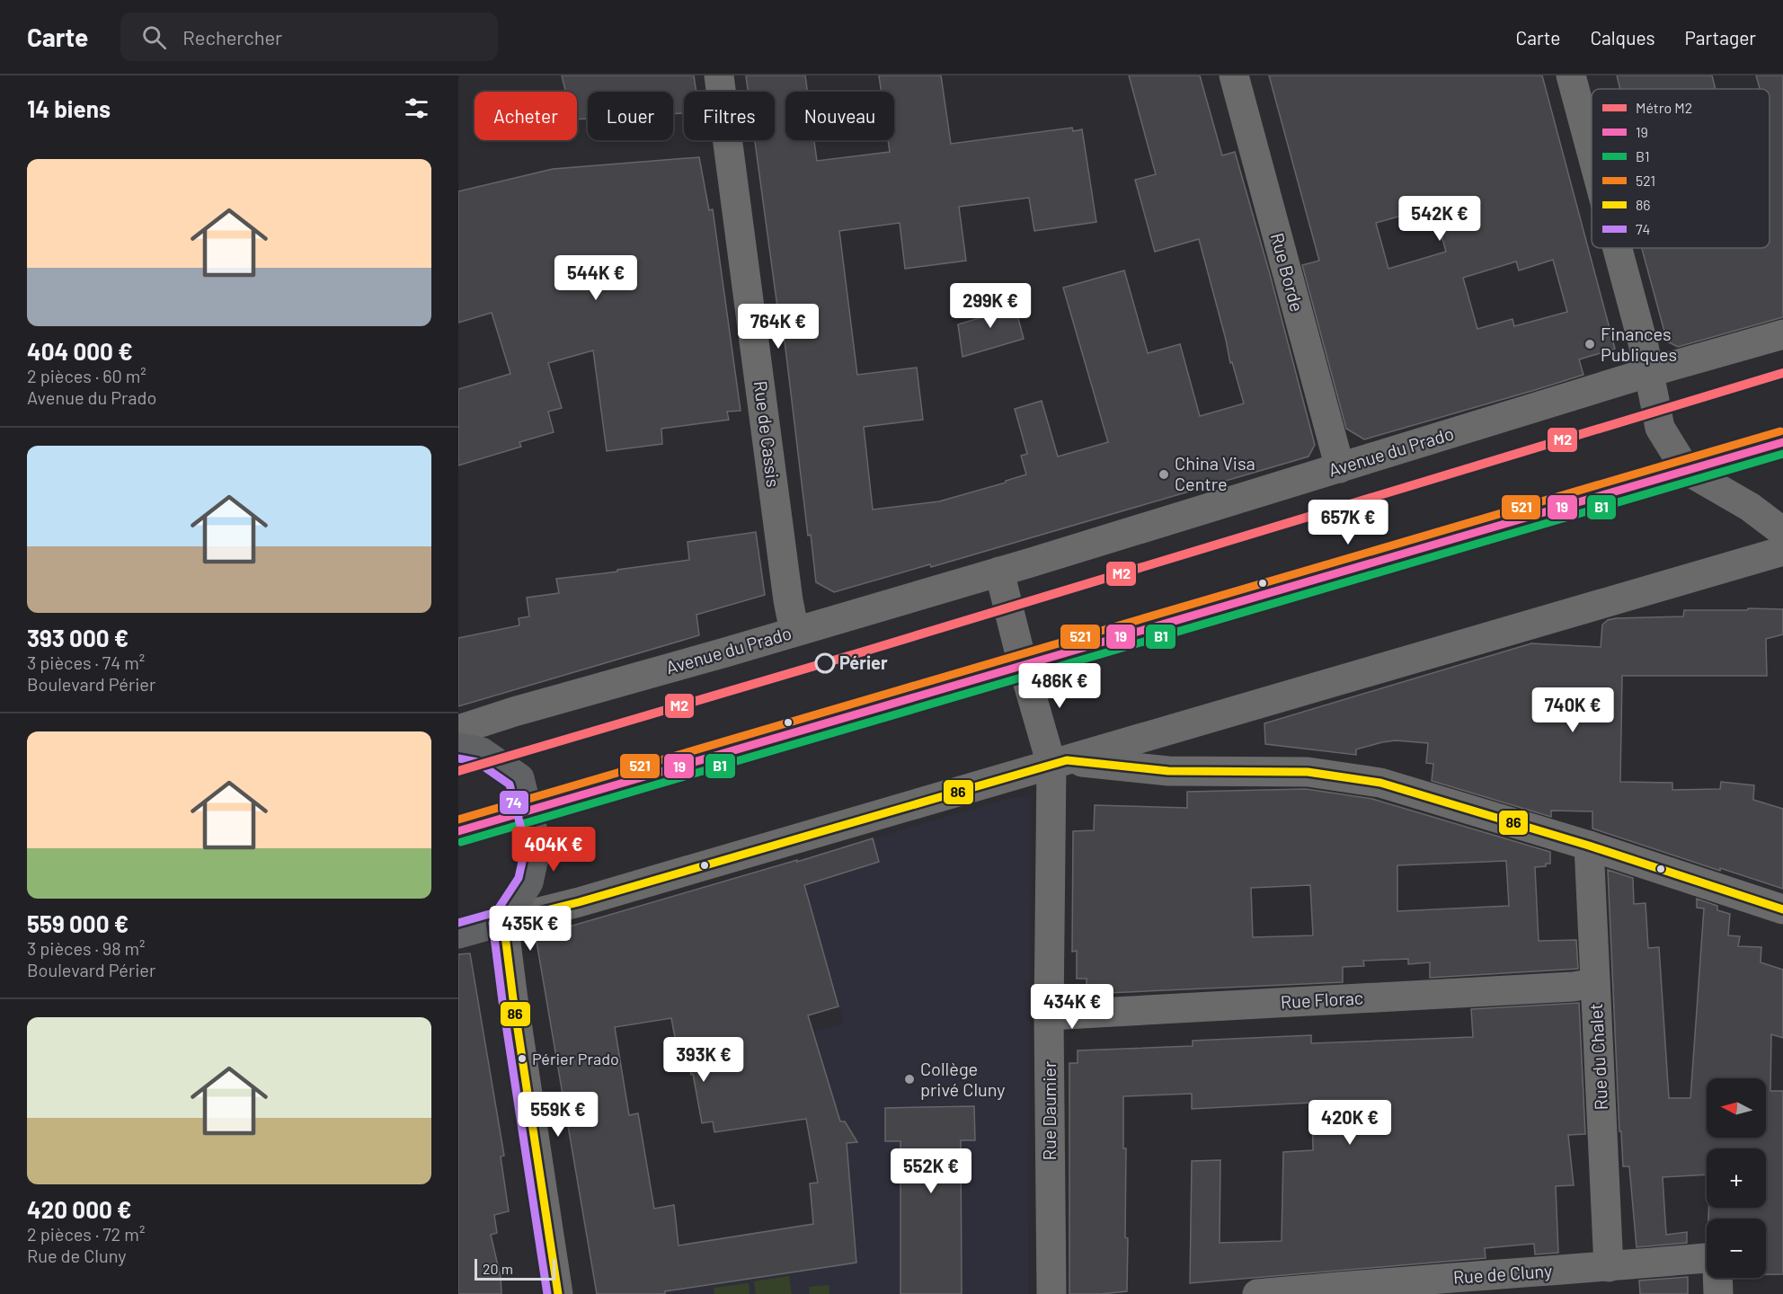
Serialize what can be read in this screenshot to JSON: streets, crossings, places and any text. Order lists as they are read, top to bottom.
{
  "streets": {
    "street": [
      "Rue Borde",
      "Rue de Cassis",
      "Avenue du Prado",
      "Rue Florac",
      "Rue du Chalet",
      "Rue Daumier",
      "Rue de Cluny"
    ]
  },
  "crossings": [
    ["Rue Borde", "Avenue du Prado"],
    ["Rue de Cassis", "Avenue du Prado"],
    ["Rue Florac", "Rue du Chalet"],
    ["Rue Florac", "Rue Daumier"],
    ["Rue du Chalet", "Rue de Cluny"]
  ],
  "places": [
    "Finances Publiques",
    "China Visa Centre",
    "Périer",
    "Périer Prado",
    "Collège privé Cluny"
  ],
  "lines": [
    "metro line M2",
    "transit line 521",
    "transit line 19",
    "transit line B1",
    "transit line 74",
    "transit line 86"
  ],
  "legend": [
    "Métro M2",
    "19",
    "B1",
    "521",
    "86",
    "74"
  ],
  "scale_bar": "20 m",
  "north": "left",
  "page": {
    "header": "Carte",
    "search": "Rechercher",
    "nav": ["Carte", "Calques", "Partager"],
    "heading": "14 biens",
    "chip": [
      "Acheter",
      "Louer",
      "Filtres",
      "Nouveau"
    ],
    "list": [
      {
        "name": "404 000 €",
        "note": "2 pièces · 60 m² · Avenue du Prado"
      },
      {
        "name": "393 000 €",
        "note": "3 pièces · 74 m² · Boulevard Périer"
      },
      {
        "name": "559 000 €",
        "note": "3 pièces · 98 m² · Boulevard Périer"
      },
      {
        "name": "420 000 €",
        "note": "2 pièces · 72 m² · Rue de Cluny"
      }
    ],
    "price": [
      "542K €",
      "544K €",
      "299K €",
      "764K €",
      "657K €",
      "486K €",
      "740K €",
      "404K €",
      "435K €",
      "434K €",
      "393K €",
      "559K €",
      "420K €",
      "552K €"
    ],
    "map_buttons": ["+", "−"],
    "scale": "20 m"
  }
}
